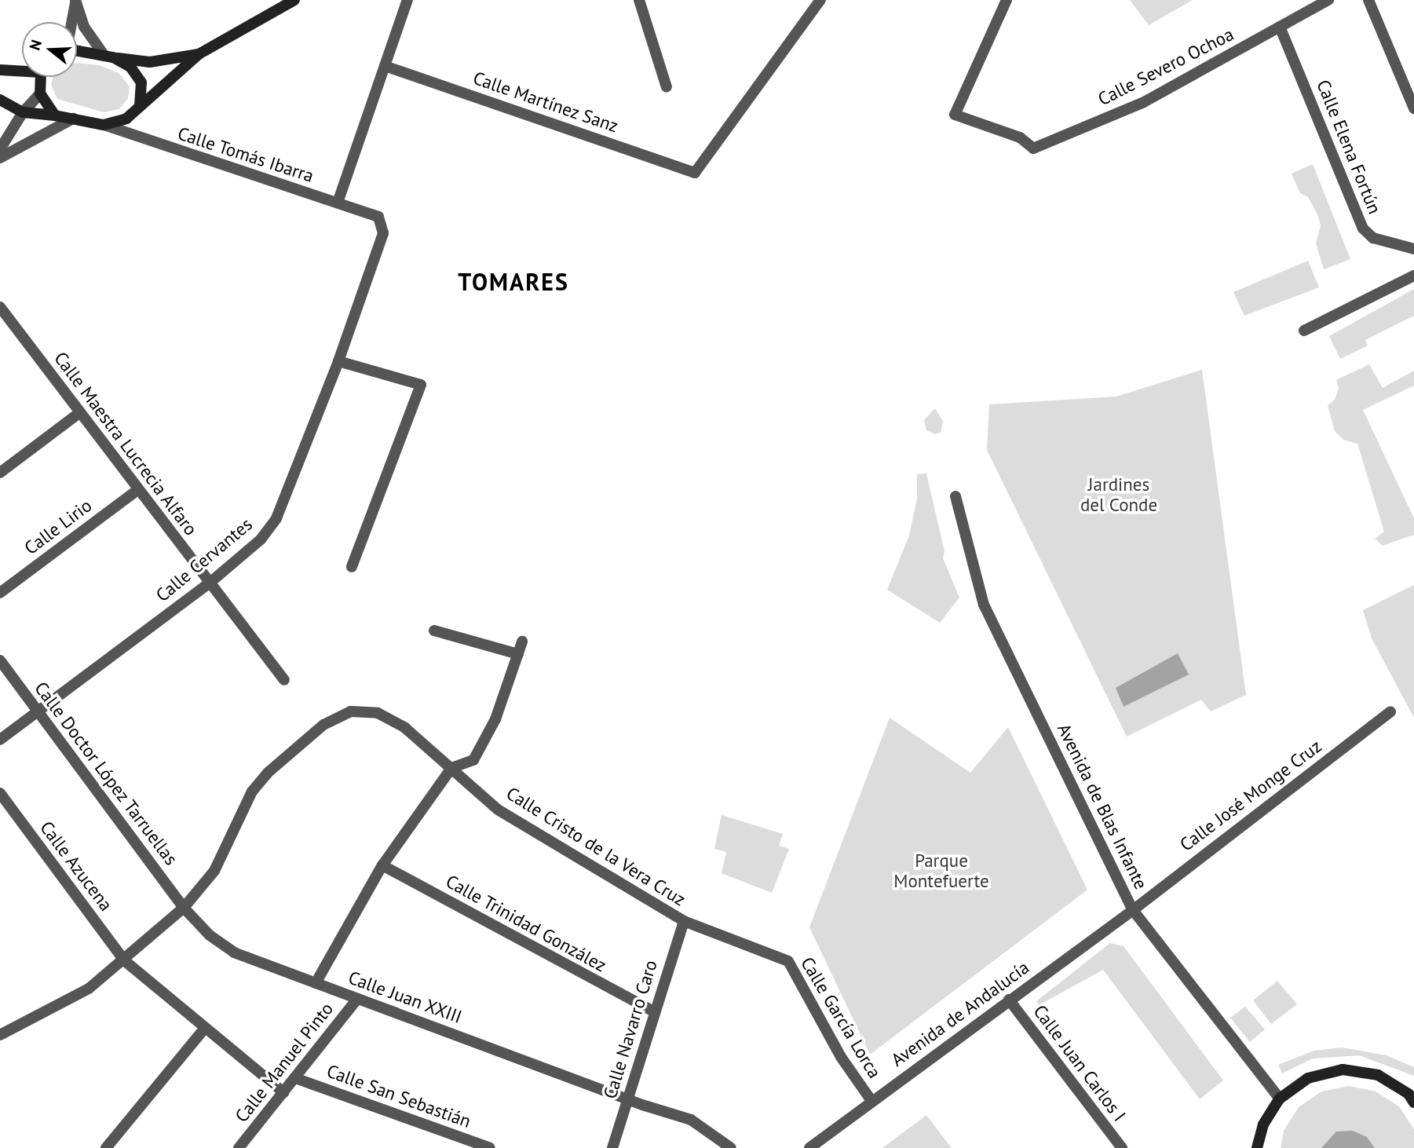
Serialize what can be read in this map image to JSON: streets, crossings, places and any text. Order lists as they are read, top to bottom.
{
  "streets": {
    "street": [
      "Calle Severo Ochoa",
      "Calle Martínez Sanz",
      "Calle Elena Fortún",
      "Calle Tomás Ibarra",
      "Calle Maestra Lucrecia Alfaro",
      "Calle Lirio",
      "Calle Cervantes",
      "Calle Doctor López Tarruellas",
      "Calle José Monge Cruz",
      "Avenida de Blas Infante",
      "Calle Cristo de la Vera Cruz",
      "Calle Azucena",
      "Calle Trinidad González",
      "Calle Juan XXIII",
      "Avenida de Andalucía",
      "Calle García Lorca",
      "Calle Navarro Caro",
      "Calle Manuel Pinto",
      "Calle Juan Carlos I",
      "Calle San Sebastián"
    ]
  },
  "crossings": [
    ["Calle Severo Ochoa", "Calle Elena Fortún"],
    ["Calle Tomás Ibarra", "Calle Cervantes"],
    ["Calle Maestra Lucrecia Alfaro", "Calle Lirio"],
    ["Calle Maestra Lucrecia Alfaro", "Calle Cervantes"],
    ["Calle Cervantes", "Calle Doctor López Tarruellas"],
    ["Calle Doctor López Tarruellas", "Calle Cristo de la Vera Cruz"],
    ["Calle Doctor López Tarruellas", "Calle Juan XXIII"],
    ["Calle José Monge Cruz", "Avenida de Blas Infante"],
    ["Calle José Monge Cruz", "Avenida de Andalucía"],
    ["Avenida de Blas Infante", "Avenida de Andalucía"],
    ["Calle Cristo de la Vera Cruz", "Calle Azucena"],
    ["Calle Cristo de la Vera Cruz", "Calle Juan XXIII"],
    ["Calle Cristo de la Vera Cruz", "Calle García Lorca"],
    ["Calle Cristo de la Vera Cruz", "Calle Navarro Caro"],
    ["Calle Azucena", "Calle Manuel Pinto"],
    ["Calle Trinidad González", "Calle Navarro Caro"],
    ["Calle Juan XXIII", "Calle Navarro Caro"],
    ["Calle Juan XXIII", "Calle Manuel Pinto"],
    ["Avenida de Andalucía", "Calle García Lorca"],
    ["Avenida de Andalucía", "Calle Juan Carlos I"],
    ["Calle García Lorca", "Calle Navarro Caro"],
    ["Calle Manuel Pinto", "Calle San Sebastián"]
  ],
  "districts": ["TOMARES"],
  "parks": ["Jardines del Conde", "Parque Montefuerte"],
  "north": "left"
}
